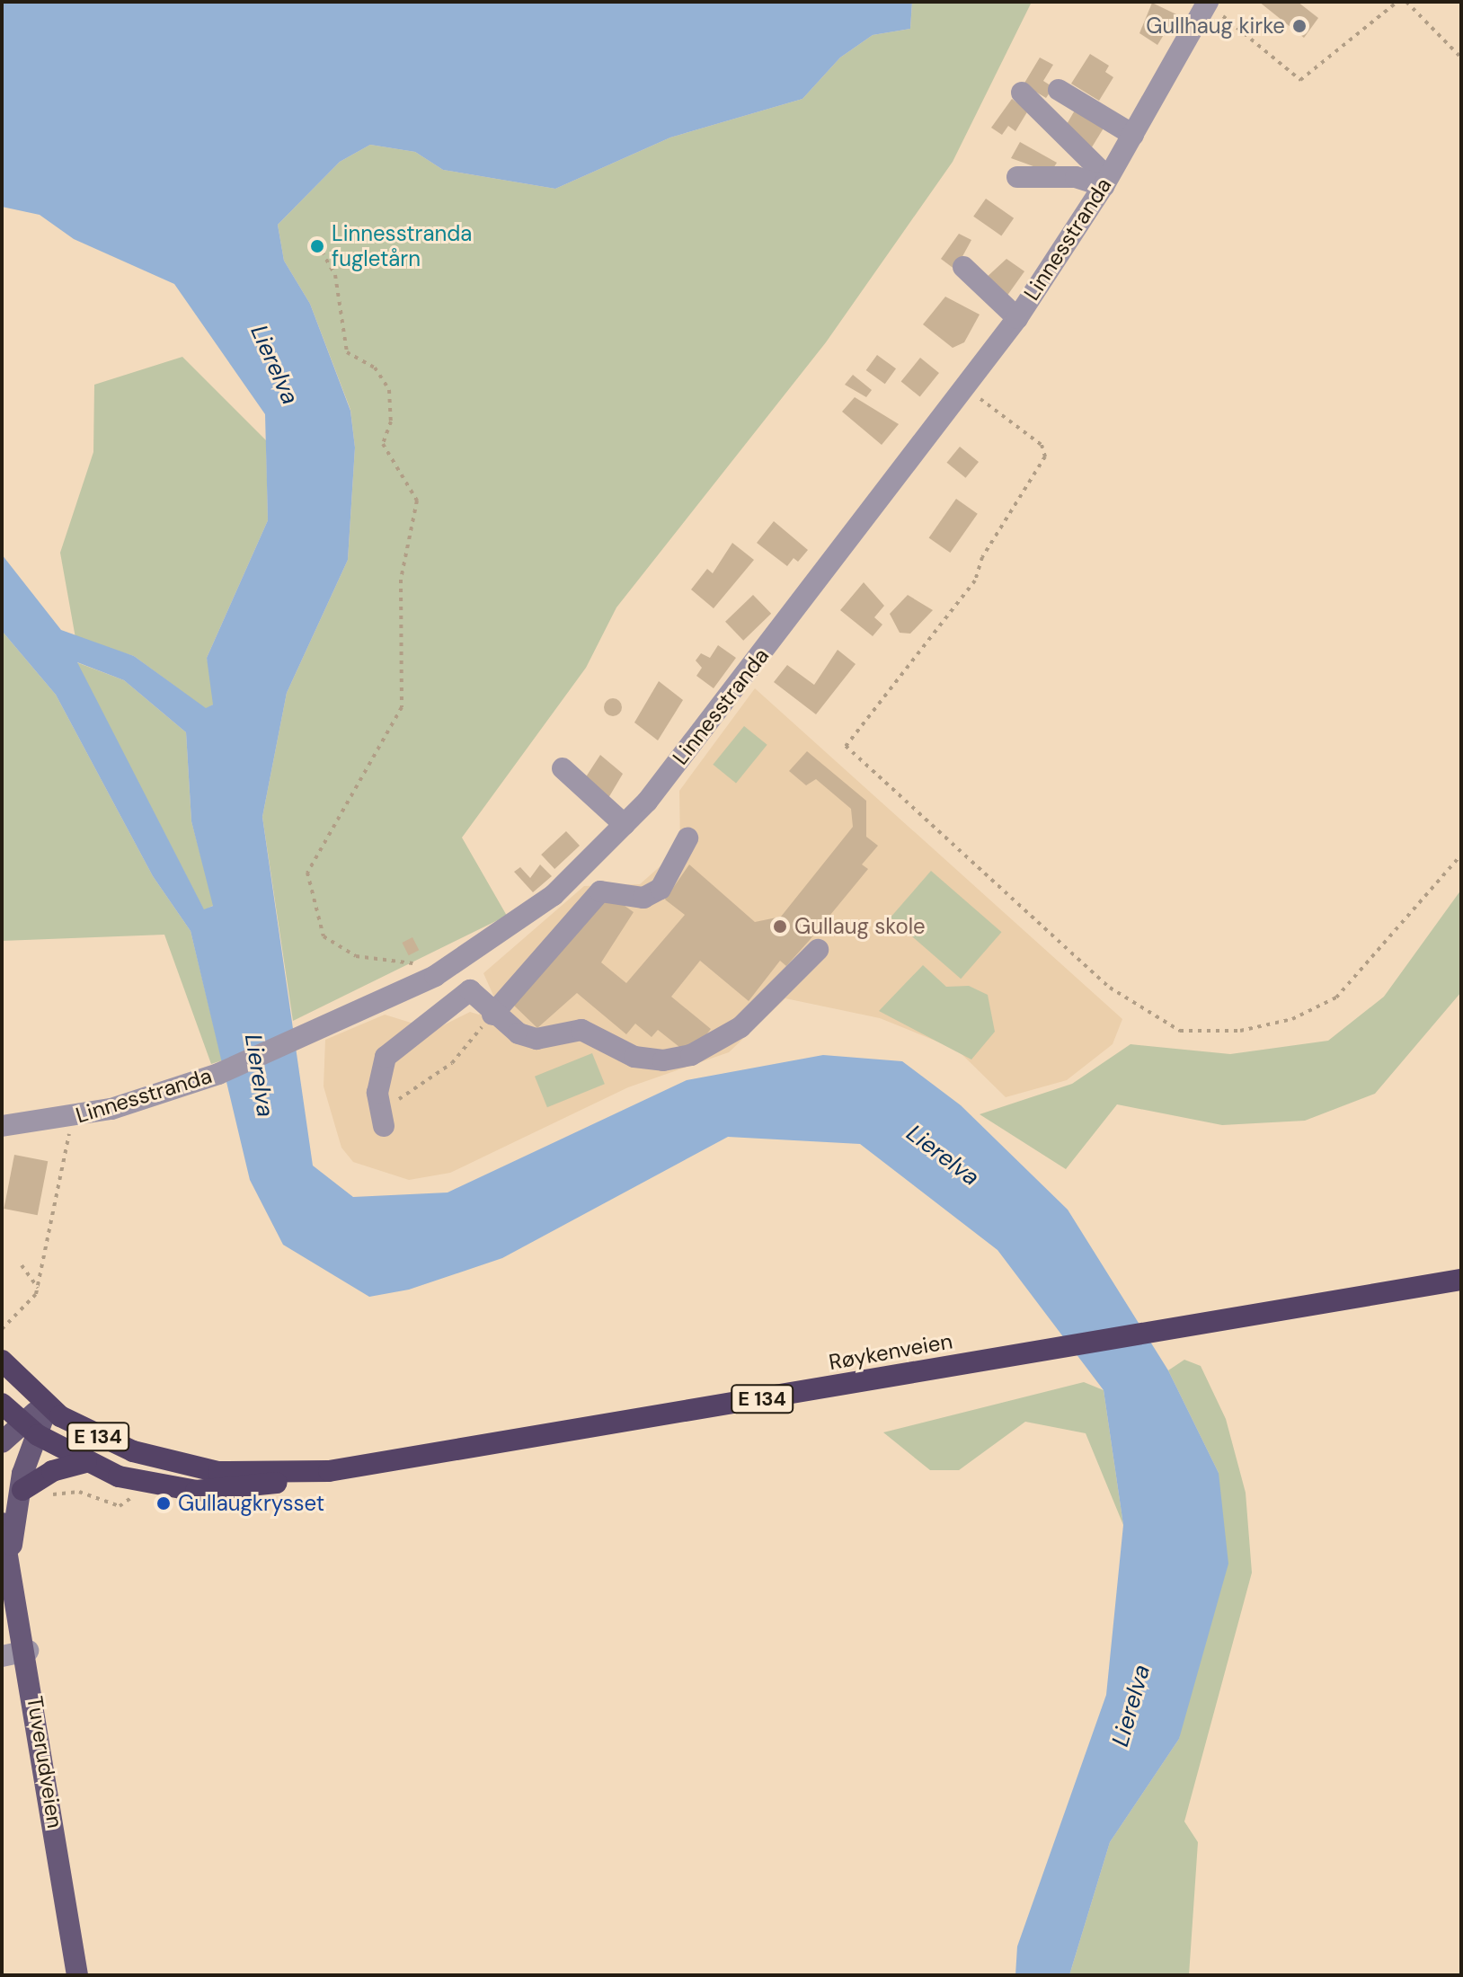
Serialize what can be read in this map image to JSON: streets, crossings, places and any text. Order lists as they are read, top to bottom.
{
  "streets": {
    "highway": ["Røykenveien", "E 134"],
    "main road": ["Tuverudveien"],
    "street": ["Linnesstranda"]
  },
  "crossings": [
    ["Røykenveien", "E 134"],
    ["Røykenveien", "Tuverudveien"],
    ["E 134", "Tuverudveien"]
  ],
  "water": ["Lierelva"],
  "places": [
    "Gullhaug kirke",
    "Linnesstranda fugletårn",
    "Gullaug skole",
    "Gullaugkrysset"
  ]
}
